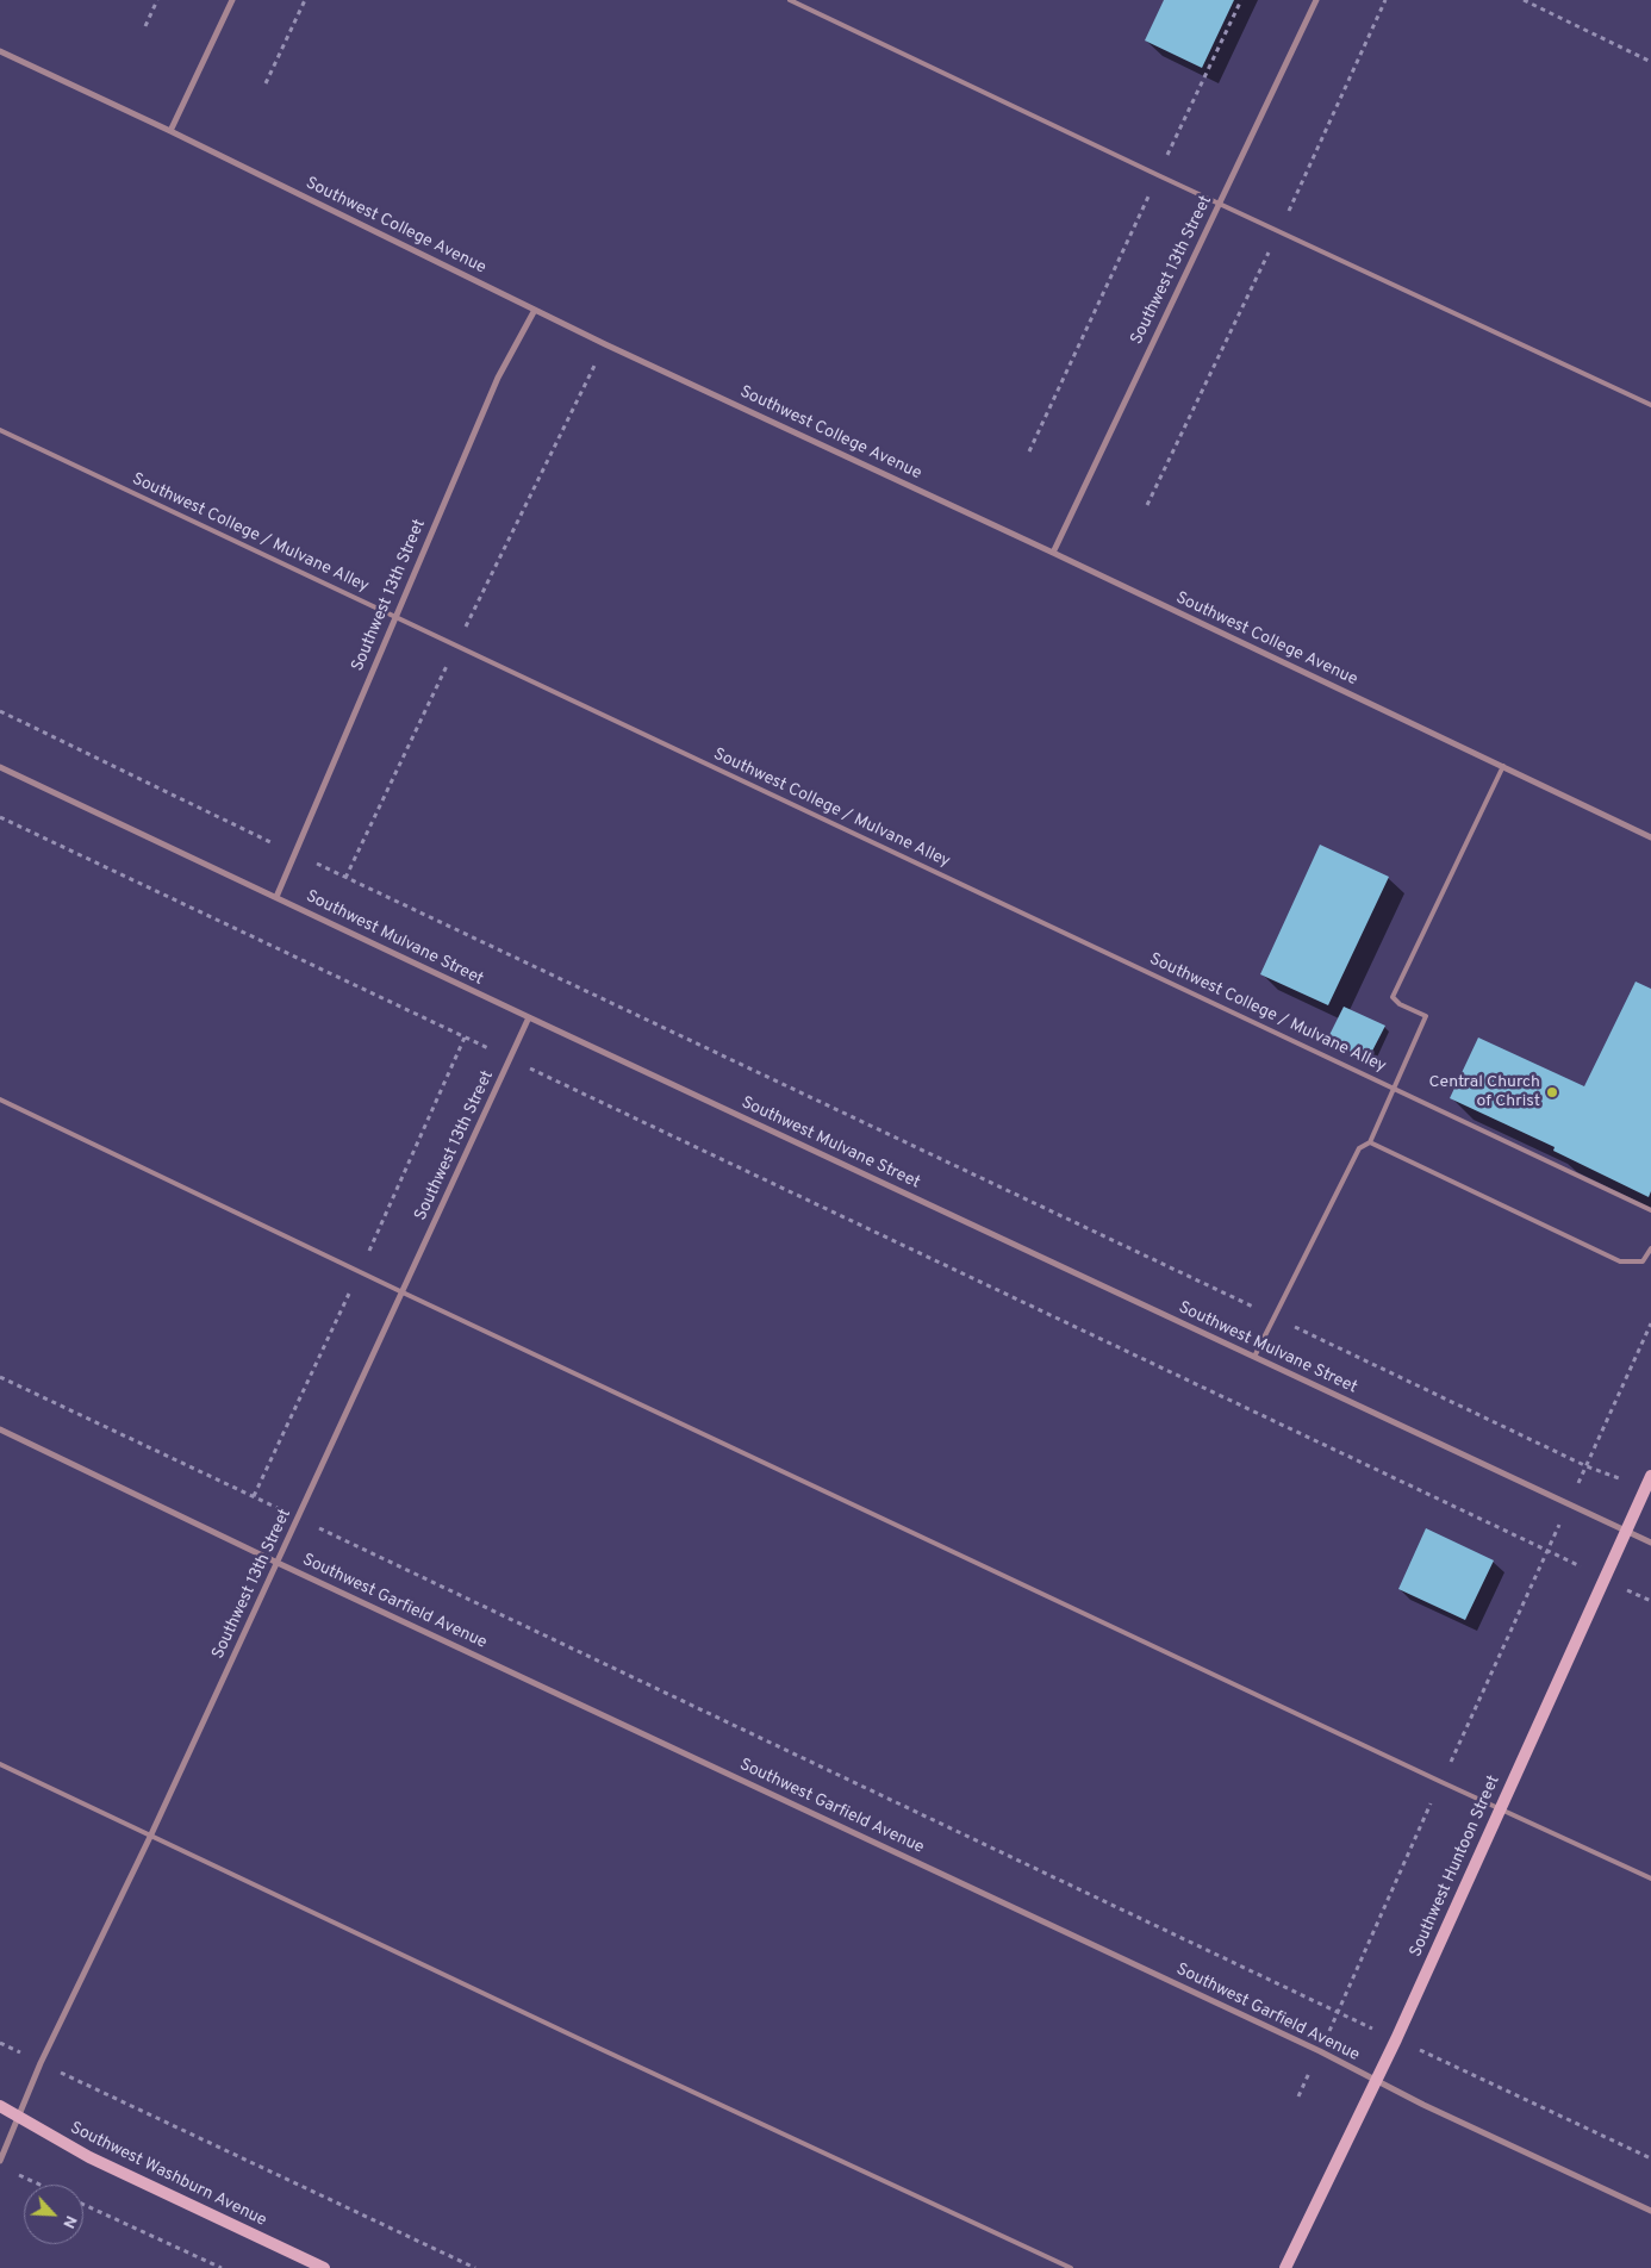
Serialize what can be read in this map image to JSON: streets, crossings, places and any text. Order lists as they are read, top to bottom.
{
  "streets": {
    "main road": ["Southwest Huntoon Street", "Southwest Washburn Avenue"],
    "street": [
      "Southwest College Avenue",
      "Southwest 13th Street",
      "Southwest Mulvane Street",
      "Southwest Garfield Avenue"
    ],
    "lane": ["Southwest College / Mulvane Alley"]
  },
  "crossings": [
    ["Southwest College Avenue", "Southwest 13th Street"],
    ["Southwest 13th Street", "Southwest College / Mulvane Alley"],
    ["Southwest 13th Street", "Southwest Mulvane Street"],
    ["Southwest 13th Street", "Southwest Garfield Avenue"],
    ["Southwest 13th Street", "Southwest Washburn Avenue"],
    ["Southwest Mulvane Street", "Southwest Huntoon Street"],
    ["Southwest Garfield Avenue", "Southwest Huntoon Street"]
  ],
  "places": ["Central Church of Christ"],
  "north": "bottom right"
}
